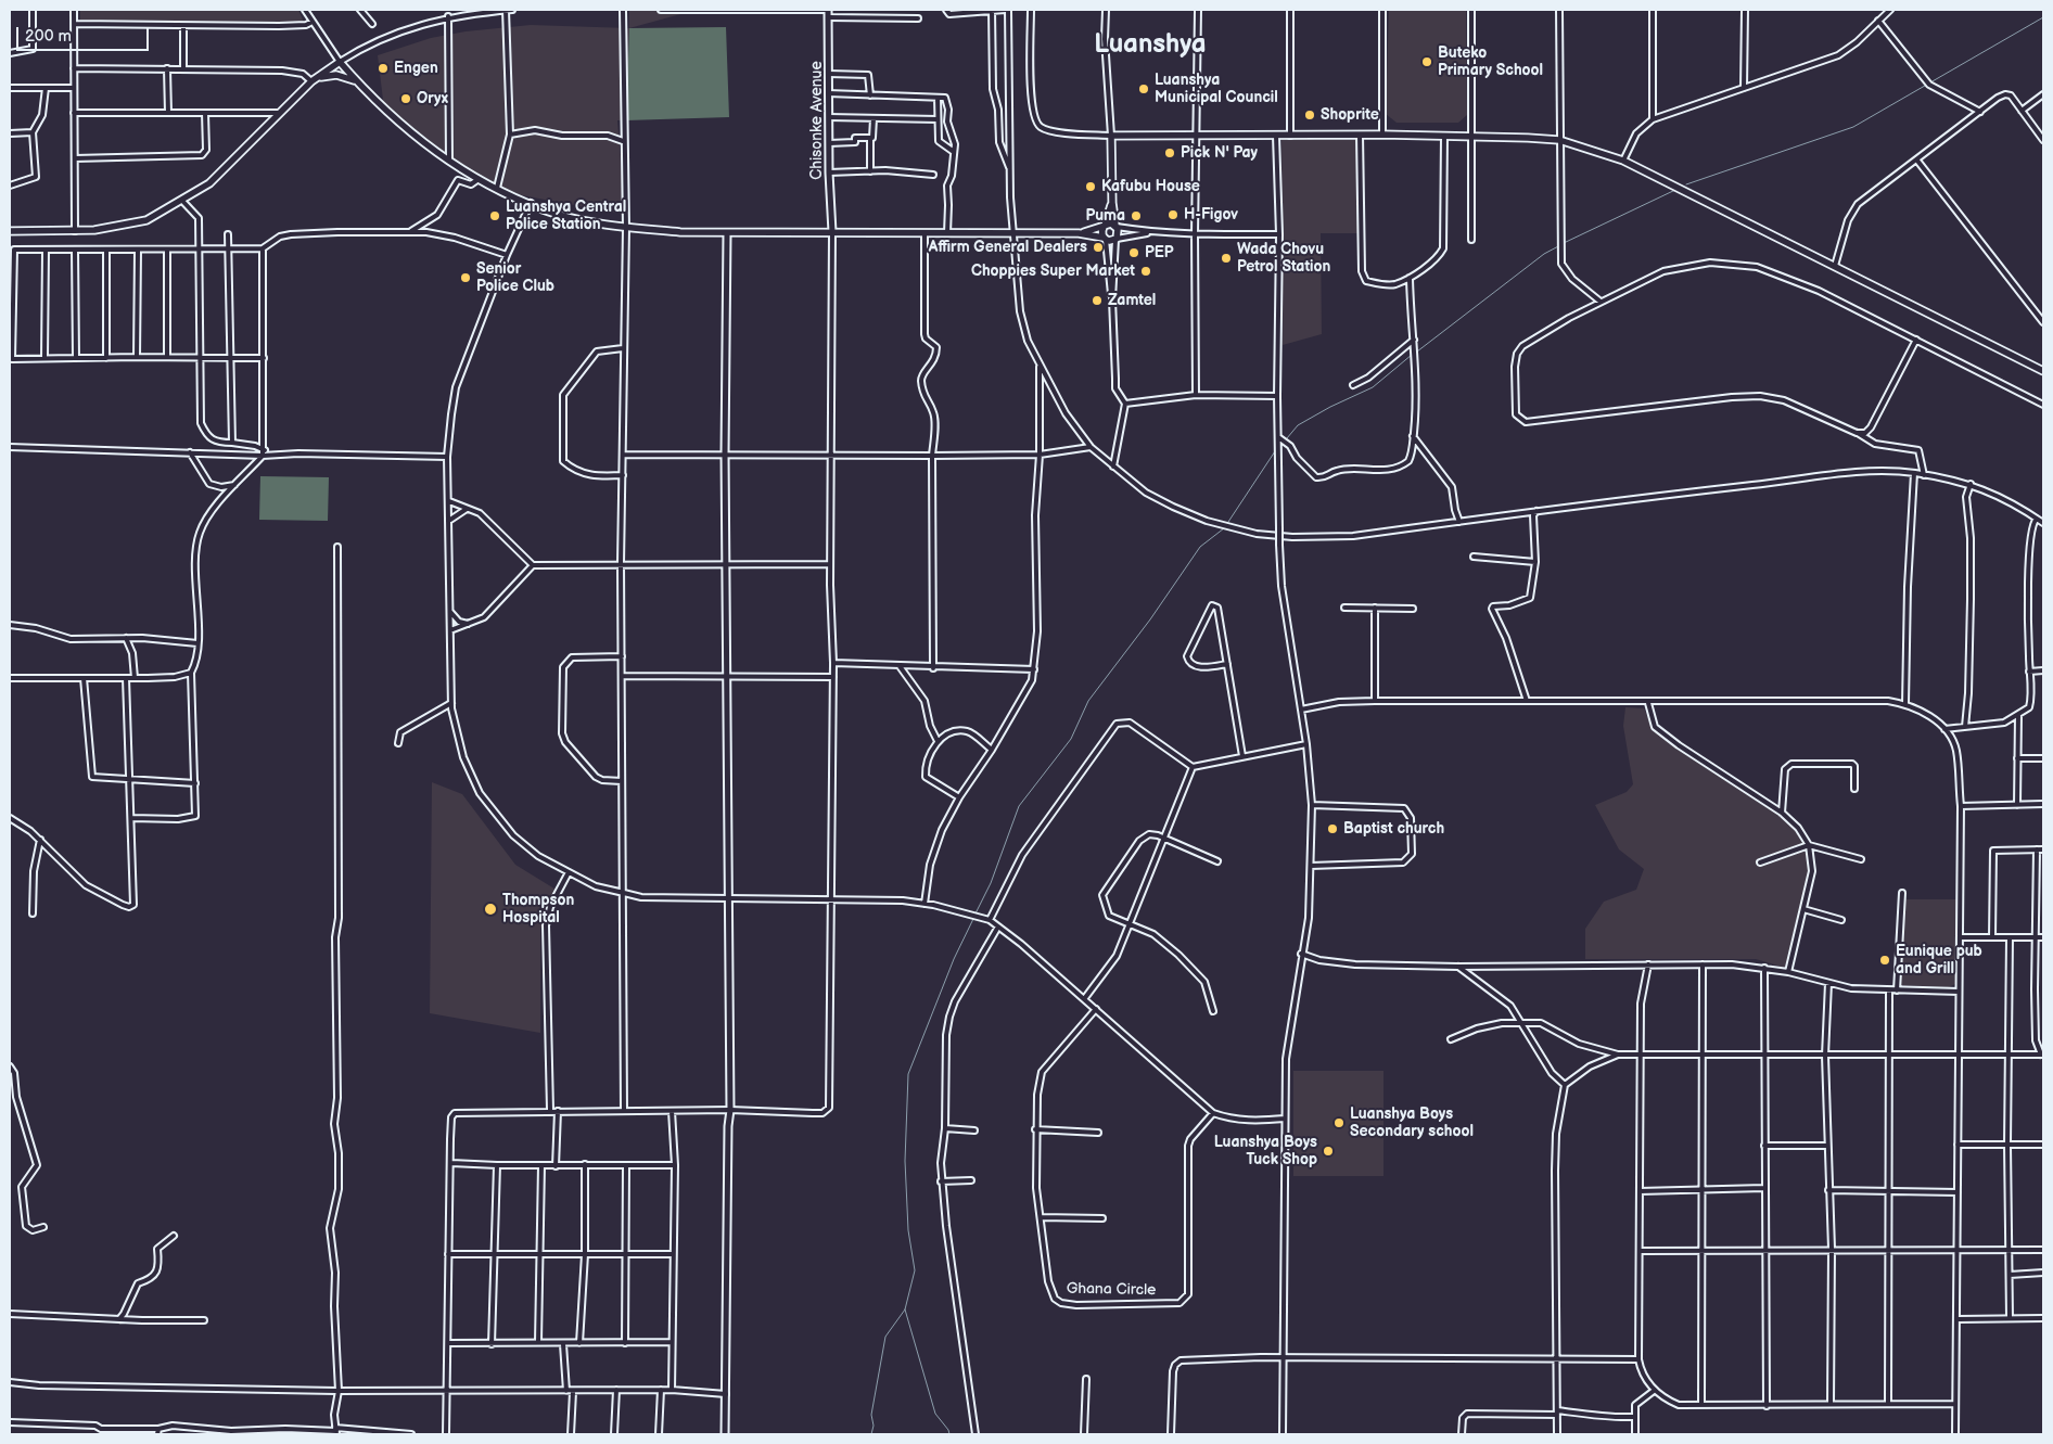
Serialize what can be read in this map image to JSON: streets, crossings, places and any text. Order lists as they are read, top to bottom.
{
  "streets": {
    "street": ["Chisonke Avenue", "Ghana Circle"]
  },
  "districts": ["Luanshya"],
  "places": [
    "Buteko Primary School",
    "Engen",
    "Luanshya Municipal Council",
    "Oryx",
    "Shoprite",
    "Pick N' Pay",
    "Kafubu House",
    "H-Figov",
    "Luanshya Central Police Station",
    "Puma",
    "Affirm General Dealers",
    "PEP",
    "Wada Chovu Petrol Station",
    "Choppies Super Market",
    "Senior Police Club",
    "Zamtel",
    "Baptist church",
    "Thompson Hospital",
    "Eunique pub and Grill",
    "Luanshya Boys Secondary school",
    "Luanshya Boys Tuck Shop"
  ],
  "scale_bar": "200 m"
}
